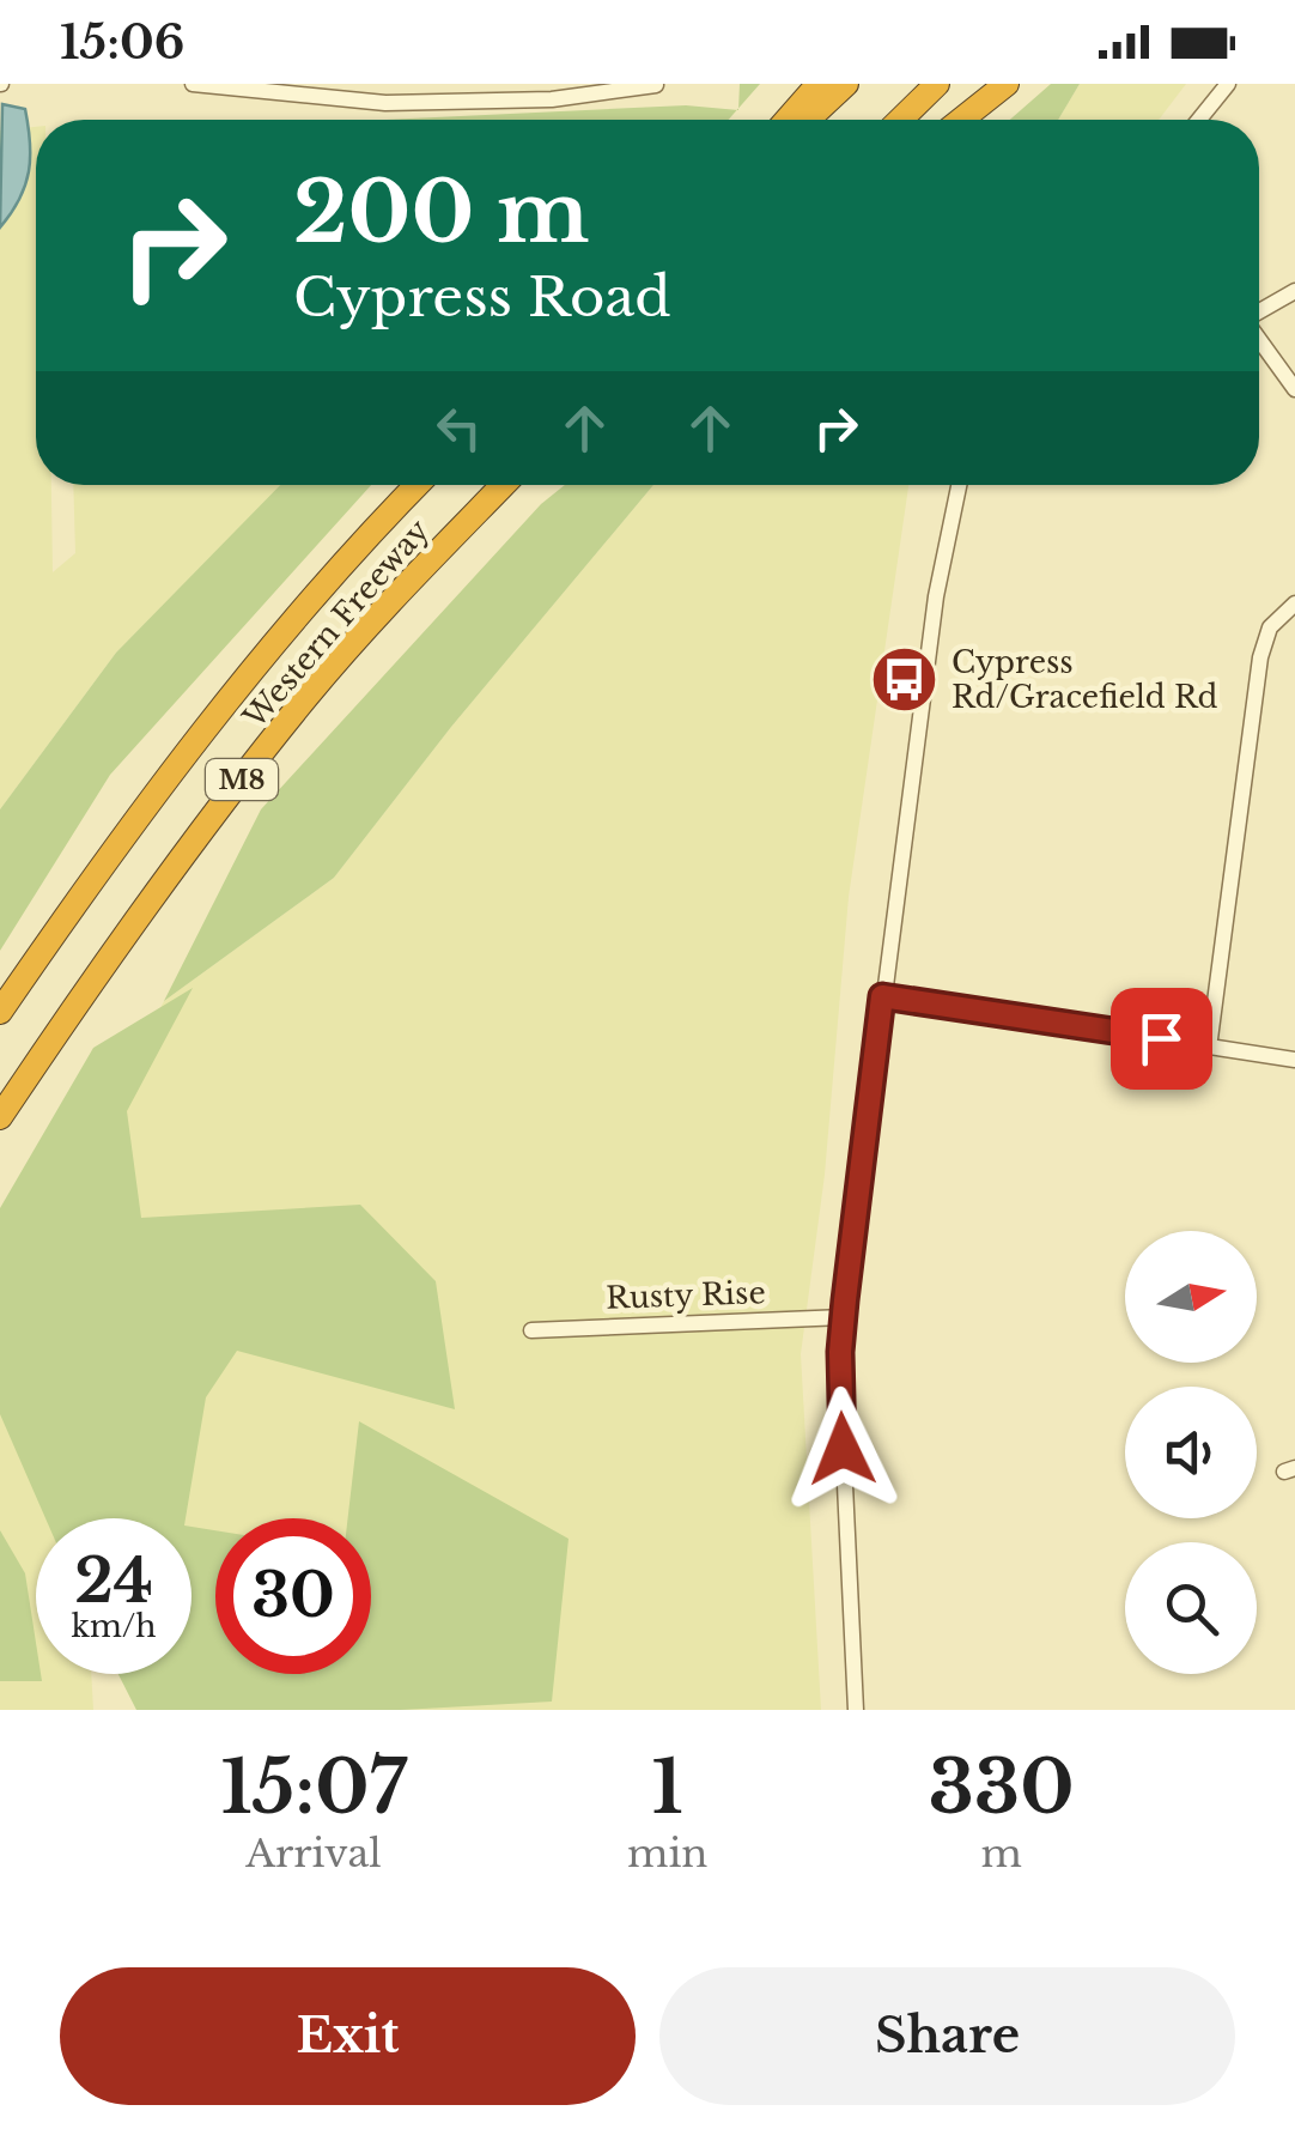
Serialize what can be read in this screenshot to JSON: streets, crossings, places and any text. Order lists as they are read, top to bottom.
{
  "streets": {
    "highway": ["Western Freeway", "M8"],
    "street": ["Rusty Rise"]
  },
  "places": {
    "bus stop": ["Cypress Rd/Gracefield Rd"]
  },
  "north": "right",
  "page": {
    "status": "15:06",
    "turn": ["200 m", "Cypress Road"],
    "speed": "24 km/h",
    "limit": "30",
    "eta": [
      "15:07",
      "Arrival",
      "1",
      "min",
      "330",
      "m"
    ],
    "buttons": ["Exit", "Share"]
  }
}
